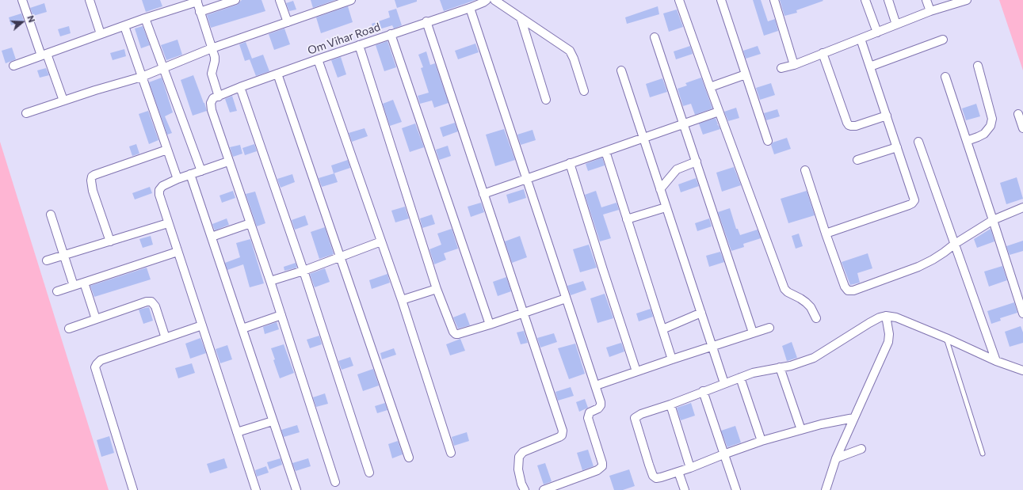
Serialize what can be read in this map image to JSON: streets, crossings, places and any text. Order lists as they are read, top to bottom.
{
  "streets": {
    "street": ["Om Vihar Road"]
  },
  "north": "right"
}
